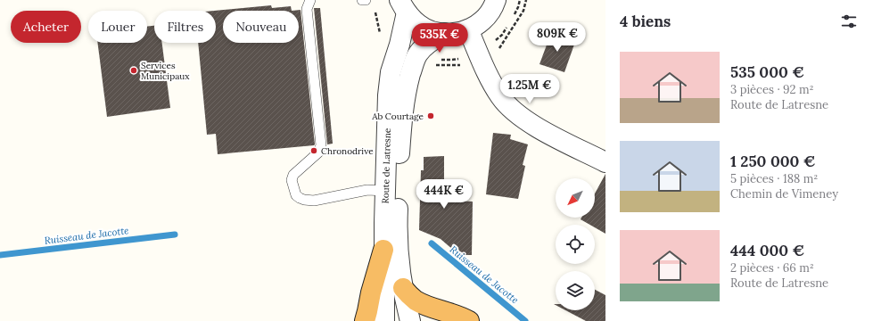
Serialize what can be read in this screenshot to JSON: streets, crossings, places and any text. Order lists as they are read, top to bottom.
{
  "streets": {
    "street": ["Route de Latresne"]
  },
  "water": ["Ruisseau de Jacotte"],
  "places": ["Services Municipaux", "Ab Courtage", "Chronodrive"],
  "north": "bottom left",
  "page": {
    "heading": "4 biens",
    "chip": [
      "Acheter",
      "Louer",
      "Filtres",
      "Nouveau"
    ],
    "price": [
      "809K €",
      "535K €",
      "1.25M €",
      "444K €"
    ],
    "list": [
      {
        "name": "535 000 €",
        "note": "3 pièces · 92 m² · Route de Latresne"
      },
      {
        "name": "1 250 000 €",
        "note": "5 pièces · 188 m² · Chemin de Vimeney"
      },
      {
        "name": "444 000 €",
        "note": "2 pièces · 66 m² · Route de Latresne"
      }
    ]
  }
}
